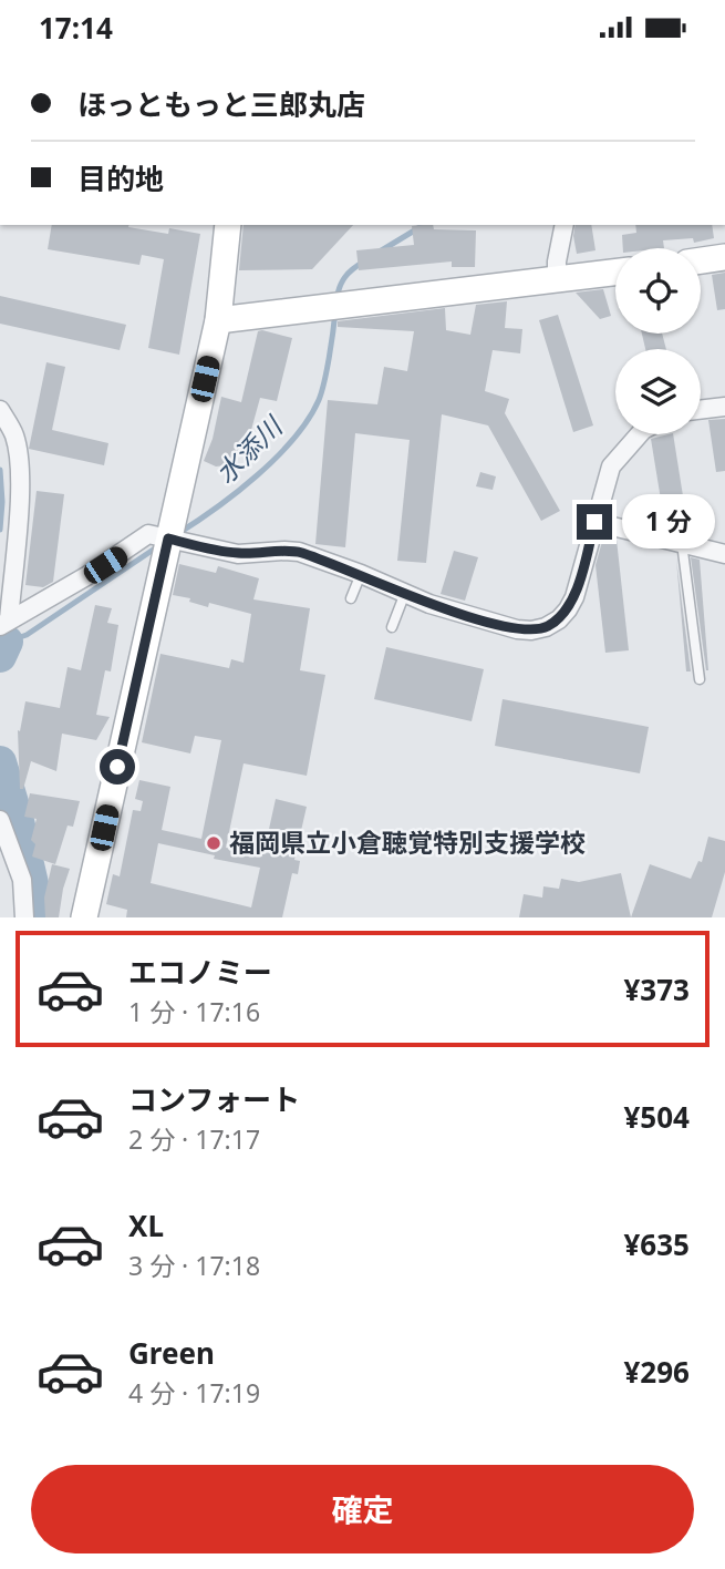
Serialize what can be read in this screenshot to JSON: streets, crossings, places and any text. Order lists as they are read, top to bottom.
{
  "water": ["水添川"],
  "places": ["福岡県立小倉聴覚特別支援学校"],
  "page": {
    "status": "17:14",
    "banner": ["ほっともっと三郎丸店", "目的地"],
    "bubble": "1 分",
    "list": [
      {
        "name": "エコノミー",
        "note": "1 分 · 17:16",
        "value": "¥373"
      },
      {
        "name": "コンフォート",
        "note": "2 分 · 17:17",
        "value": "¥504"
      },
      {
        "name": "XL",
        "note": "3 分 · 17:18",
        "value": "¥635"
      },
      {
        "name": "Green",
        "note": "4 分 · 17:19",
        "value": "¥296"
      }
    ],
    "buttons": "確定"
  }
}
